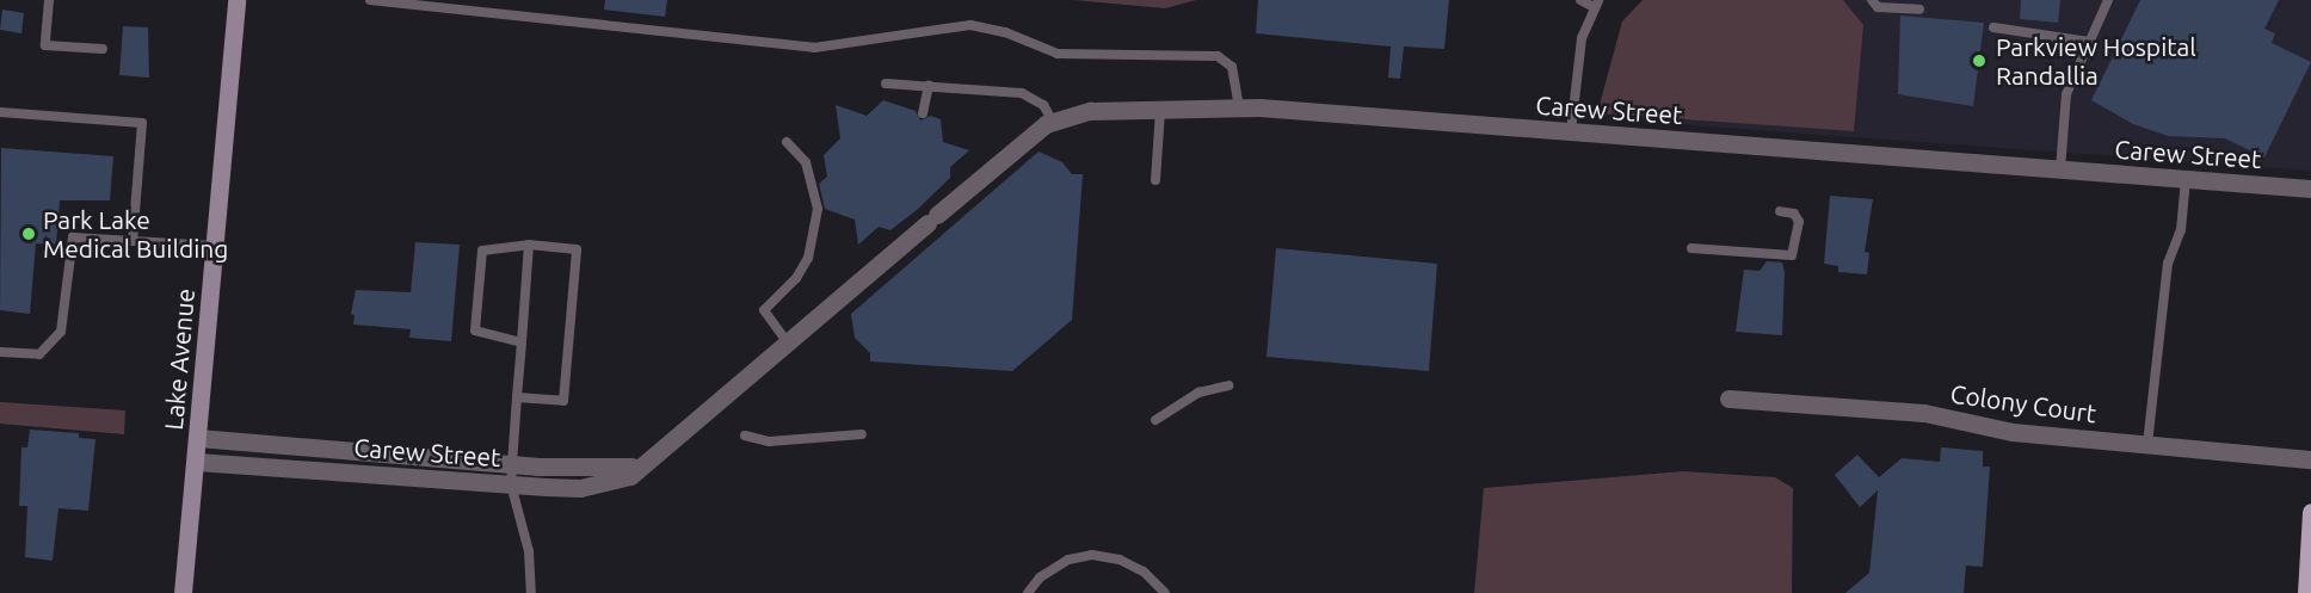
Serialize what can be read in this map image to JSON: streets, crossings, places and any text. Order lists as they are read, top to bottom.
{
  "streets": {
    "main road": ["Lake Avenue"],
    "street": ["Carew Street", "Colony Court"]
  },
  "crossings": [
    ["Carew Street", "Lake Avenue"]
  ],
  "places": ["Parkview Hospital Randallia", "Park Lake Medical Building"]
}
